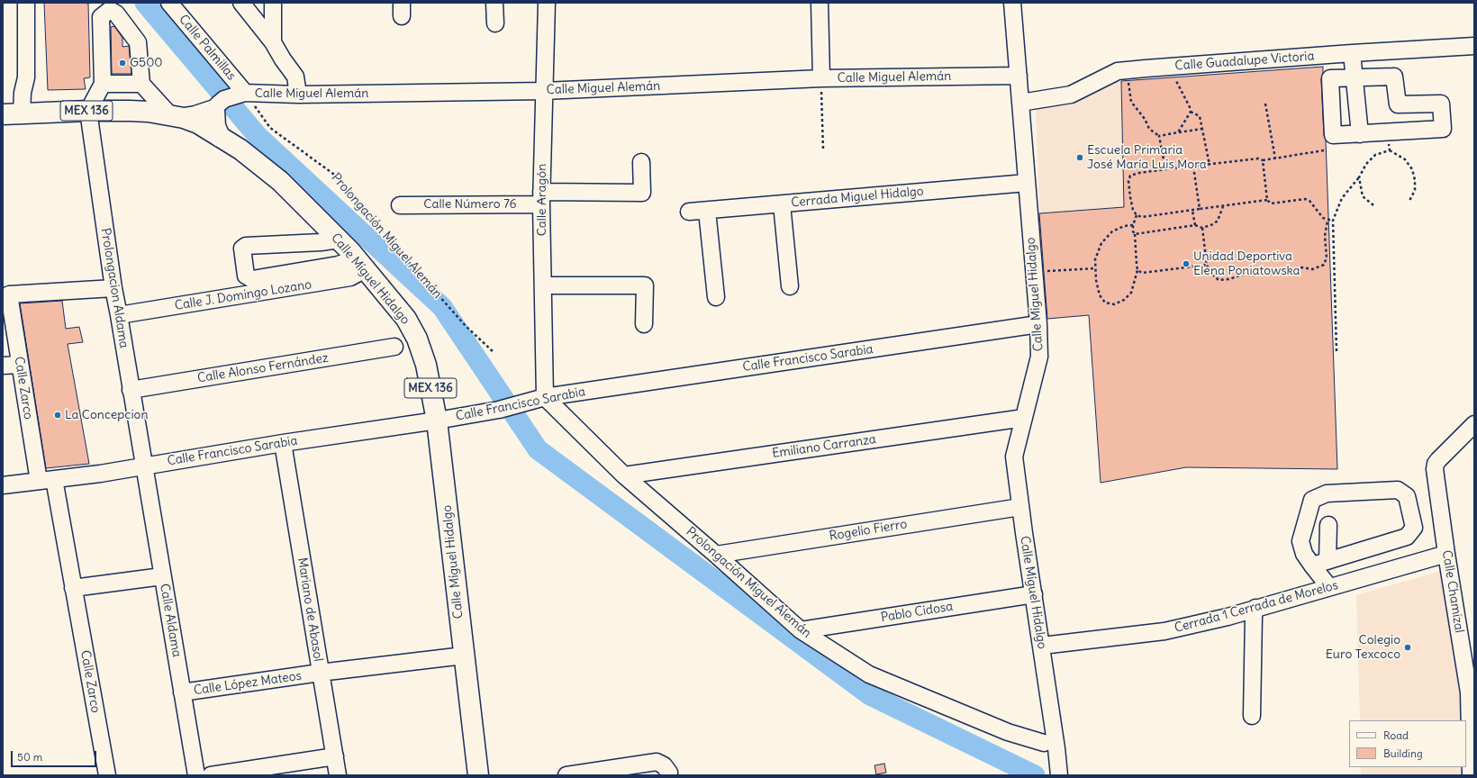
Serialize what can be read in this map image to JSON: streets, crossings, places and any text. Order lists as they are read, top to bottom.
{
  "streets": {
    "main road": ["MEX 136", "Calle Míguel Hidalgo"],
    "street": [
      "Calle Palmillas",
      "Calle Guadalupe Victoria",
      "Calle Miguel Alemán",
      "Cerrada Miguel Hidalgo",
      "Calle Aragón",
      "Calle Número 76",
      "Prolongación Miguel Alemán",
      "Prolongacion Aldama",
      "Calle J. Domingo Lozano",
      "Calle Francisco Sarabia",
      "Calle Alonso Fernández",
      "Calle Zarco",
      "Emiliano Carranza",
      "Rogelio Fierro",
      "Calle Chamizal",
      "Cerrada 1 Cerrada de Morelos",
      "Mariano de Abasol",
      "Pablo Cidosa",
      "Calle Aldama",
      "Calle López Mateos"
    ]
  },
  "crossings": [
    ["Calle Palmillas", "Calle Miguel Alemán"],
    ["Calle Palmillas", "Prolongación Miguel Alemán"],
    ["Calle Guadalupe Victoria", "Calle Míguel Hidalgo"],
    ["Calle Miguel Alemán", "Calle Aragón"],
    ["Calle Miguel Alemán", "Prolongación Miguel Alemán"],
    ["Calle Miguel Alemán", "Calle Míguel Hidalgo"],
    ["Cerrada Miguel Hidalgo", "Calle Míguel Hidalgo"],
    ["Calle Aragón", "Calle Número 76"],
    ["Calle Aragón", "Prolongación Miguel Alemán"],
    ["Calle Aragón", "Calle Francisco Sarabia"],
    ["Prolongación Miguel Alemán", "Calle Francisco Sarabia"],
    ["Prolongación Miguel Alemán", "Emiliano Carranza"],
    ["Prolongación Miguel Alemán", "Rogelio Fierro"],
    ["Prolongación Miguel Alemán", "Pablo Cidosa"],
    ["Calle Míguel Hidalgo", "Prolongacion Aldama"],
    ["Calle Míguel Hidalgo", "Calle J. Domingo Lozano"],
    ["Calle Míguel Hidalgo", "Calle Francisco Sarabia"],
    ["Calle Míguel Hidalgo", "Emiliano Carranza"],
    ["Calle Míguel Hidalgo", "Rogelio Fierro"],
    ["Calle Míguel Hidalgo", "Cerrada 1 Cerrada de Morelos"],
    ["Calle Míguel Hidalgo", "Pablo Cidosa"],
    ["Calle Míguel Hidalgo", "Calle López Mateos"],
    ["Prolongacion Aldama", "Calle J. Domingo Lozano"],
    ["Prolongacion Aldama", "Calle Francisco Sarabia"],
    ["Prolongacion Aldama", "Calle Alonso Fernández"],
    ["Prolongacion Aldama", "Calle Zarco"],
    ["Prolongacion Aldama", "Calle Aldama"],
    ["Calle Francisco Sarabia", "Calle Zarco"],
    ["Calle Francisco Sarabia", "Mariano de Abasol"],
    ["Calle Francisco Sarabia", "Calle Aldama"],
    ["Calle Chamizal", "Cerrada 1 Cerrada de Morelos"],
    ["Mariano de Abasol", "Calle López Mateos"],
    ["Calle Aldama", "Calle López Mateos"]
  ],
  "places": [
    "G500",
    "Escuela Primaria José María Luis Mora",
    "Unidad Deportiva Elena Poniatowska",
    "La Concepcion",
    "Colegio Euro Texcoco"
  ],
  "legend": ["Road", "Building"],
  "scale_bar": "50 m"
}
